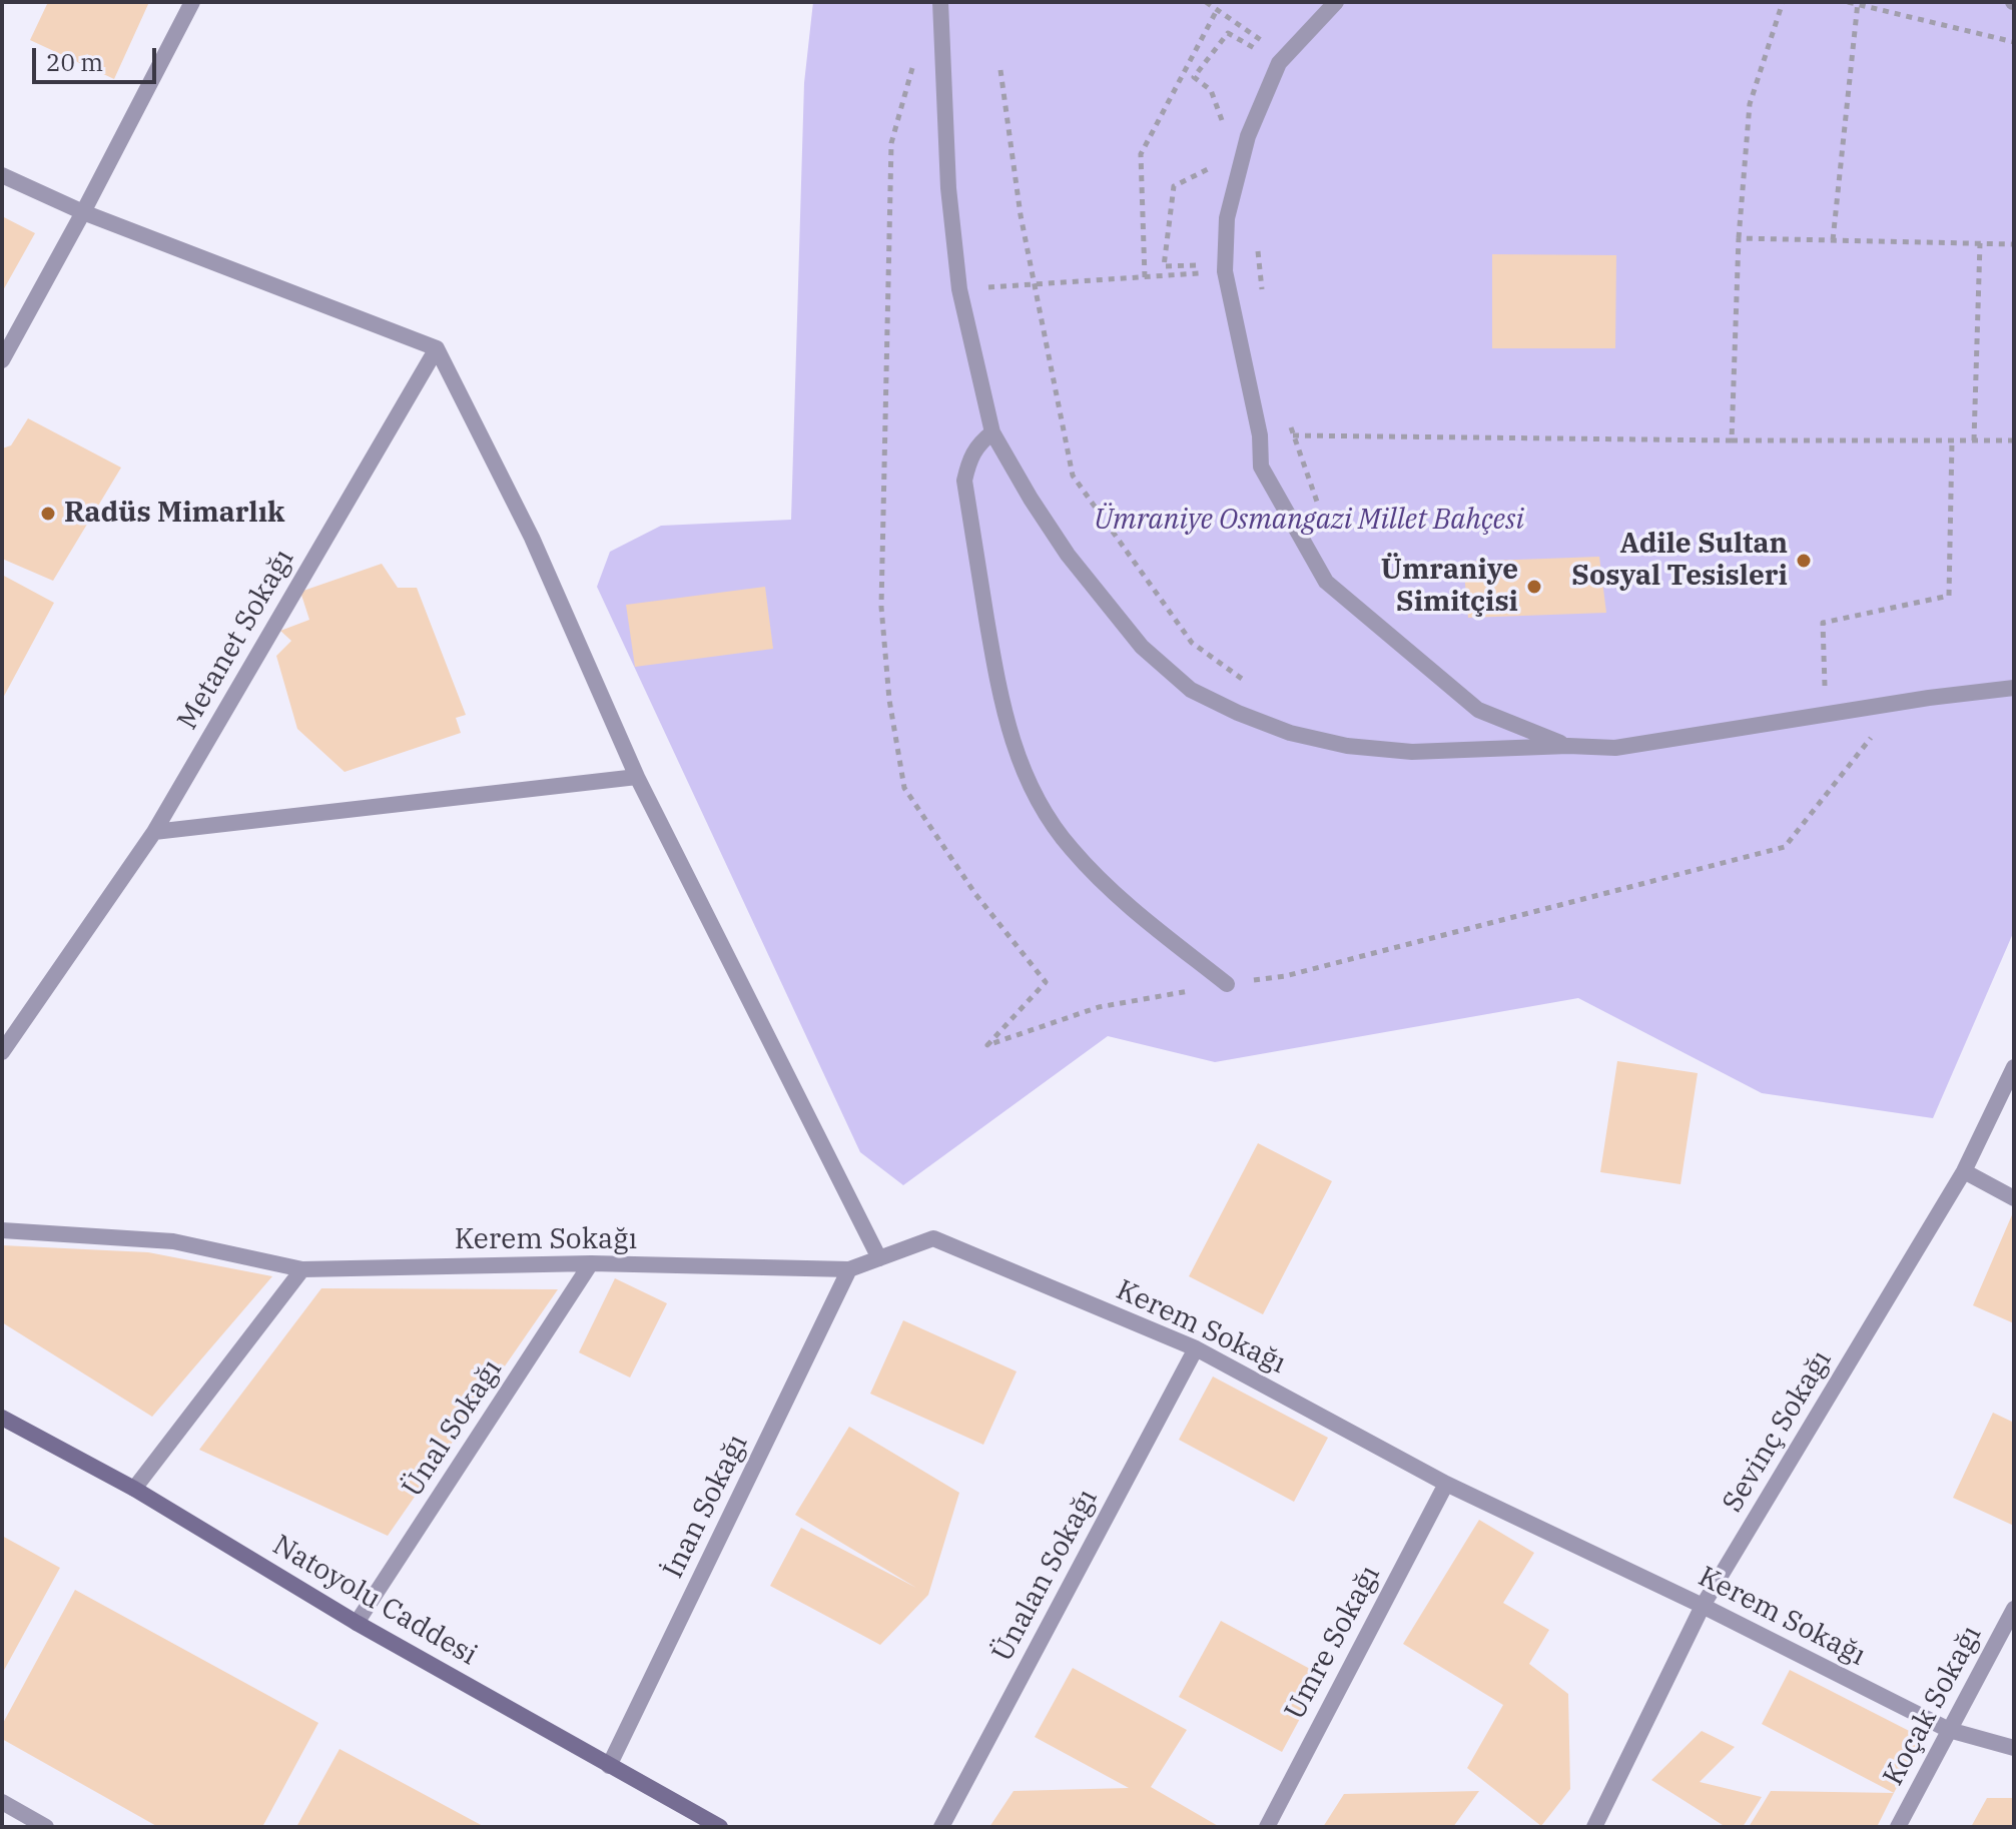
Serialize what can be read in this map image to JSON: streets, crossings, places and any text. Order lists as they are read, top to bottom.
{
  "streets": {
    "main road": ["Natoyolu Caddesi"],
    "street": [
      "Metanet Sokağı",
      "Kerem Sokağı",
      "Ünal Sokağı",
      "Sevinç Sokağı",
      "İnan Sokağı",
      "Ünalan Sokağı",
      "Umre Sokağı",
      "Koçak Sokağı"
    ]
  },
  "crossings": [
    ["Kerem Sokağı", "Ünal Sokağı"],
    ["Kerem Sokağı", "Sevinç Sokağı"],
    ["Kerem Sokağı", "İnan Sokağı"],
    ["Kerem Sokağı", "Ünalan Sokağı"],
    ["Kerem Sokağı", "Umre Sokağı"],
    ["Kerem Sokağı", "Koçak Sokağı"],
    ["Ünal Sokağı", "Natoyolu Caddesi"],
    ["İnan Sokağı", "Natoyolu Caddesi"]
  ],
  "parks": ["Ümraniye Osmangazi Millet Bahçesi"],
  "places": ["Radüs Mimarlık", "Adile Sultan Sosyal Tesisleri", "Ümraniye Simitçisi"],
  "scale_bar": "20 m"
}
